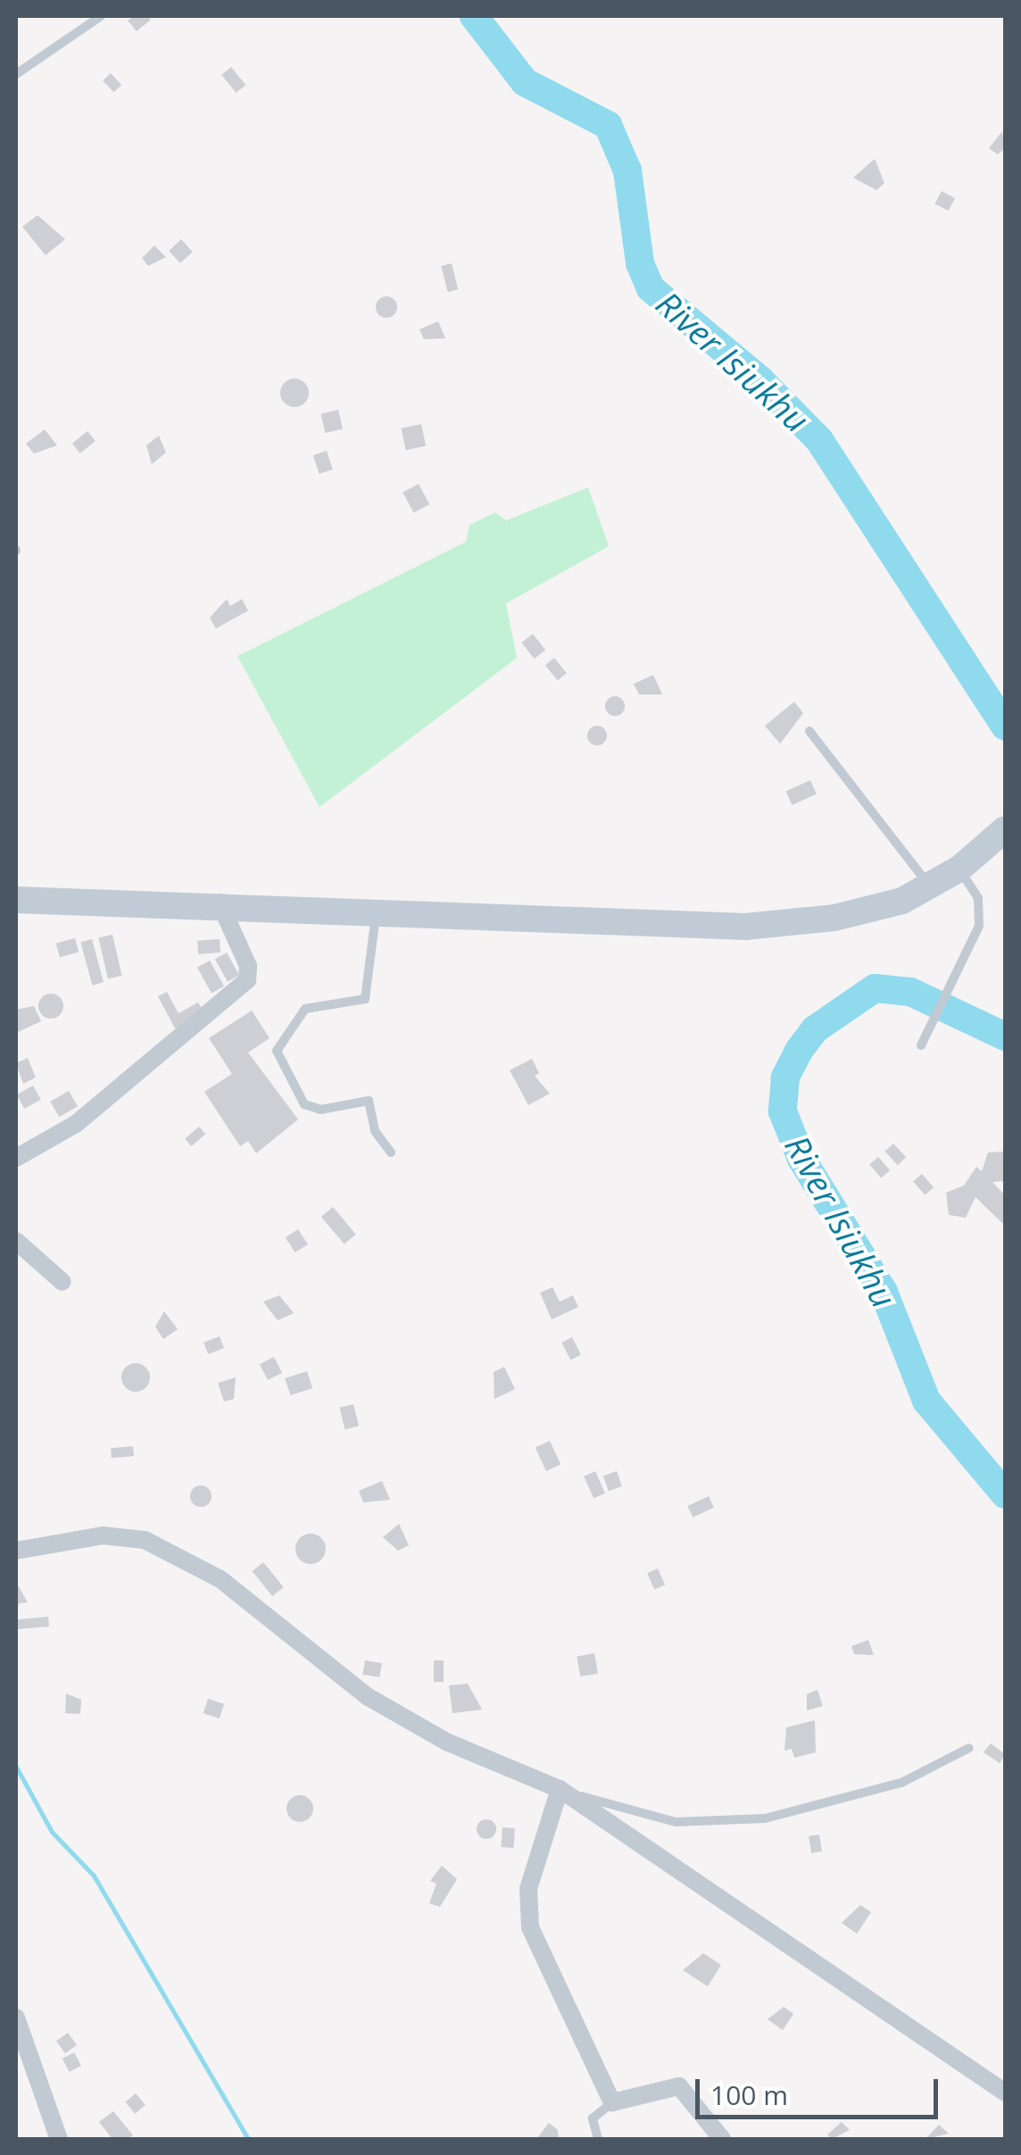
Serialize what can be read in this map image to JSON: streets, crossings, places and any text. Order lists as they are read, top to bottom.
{
  "water": ["River Isiukhu"],
  "scale_bar": "100 m"
}
